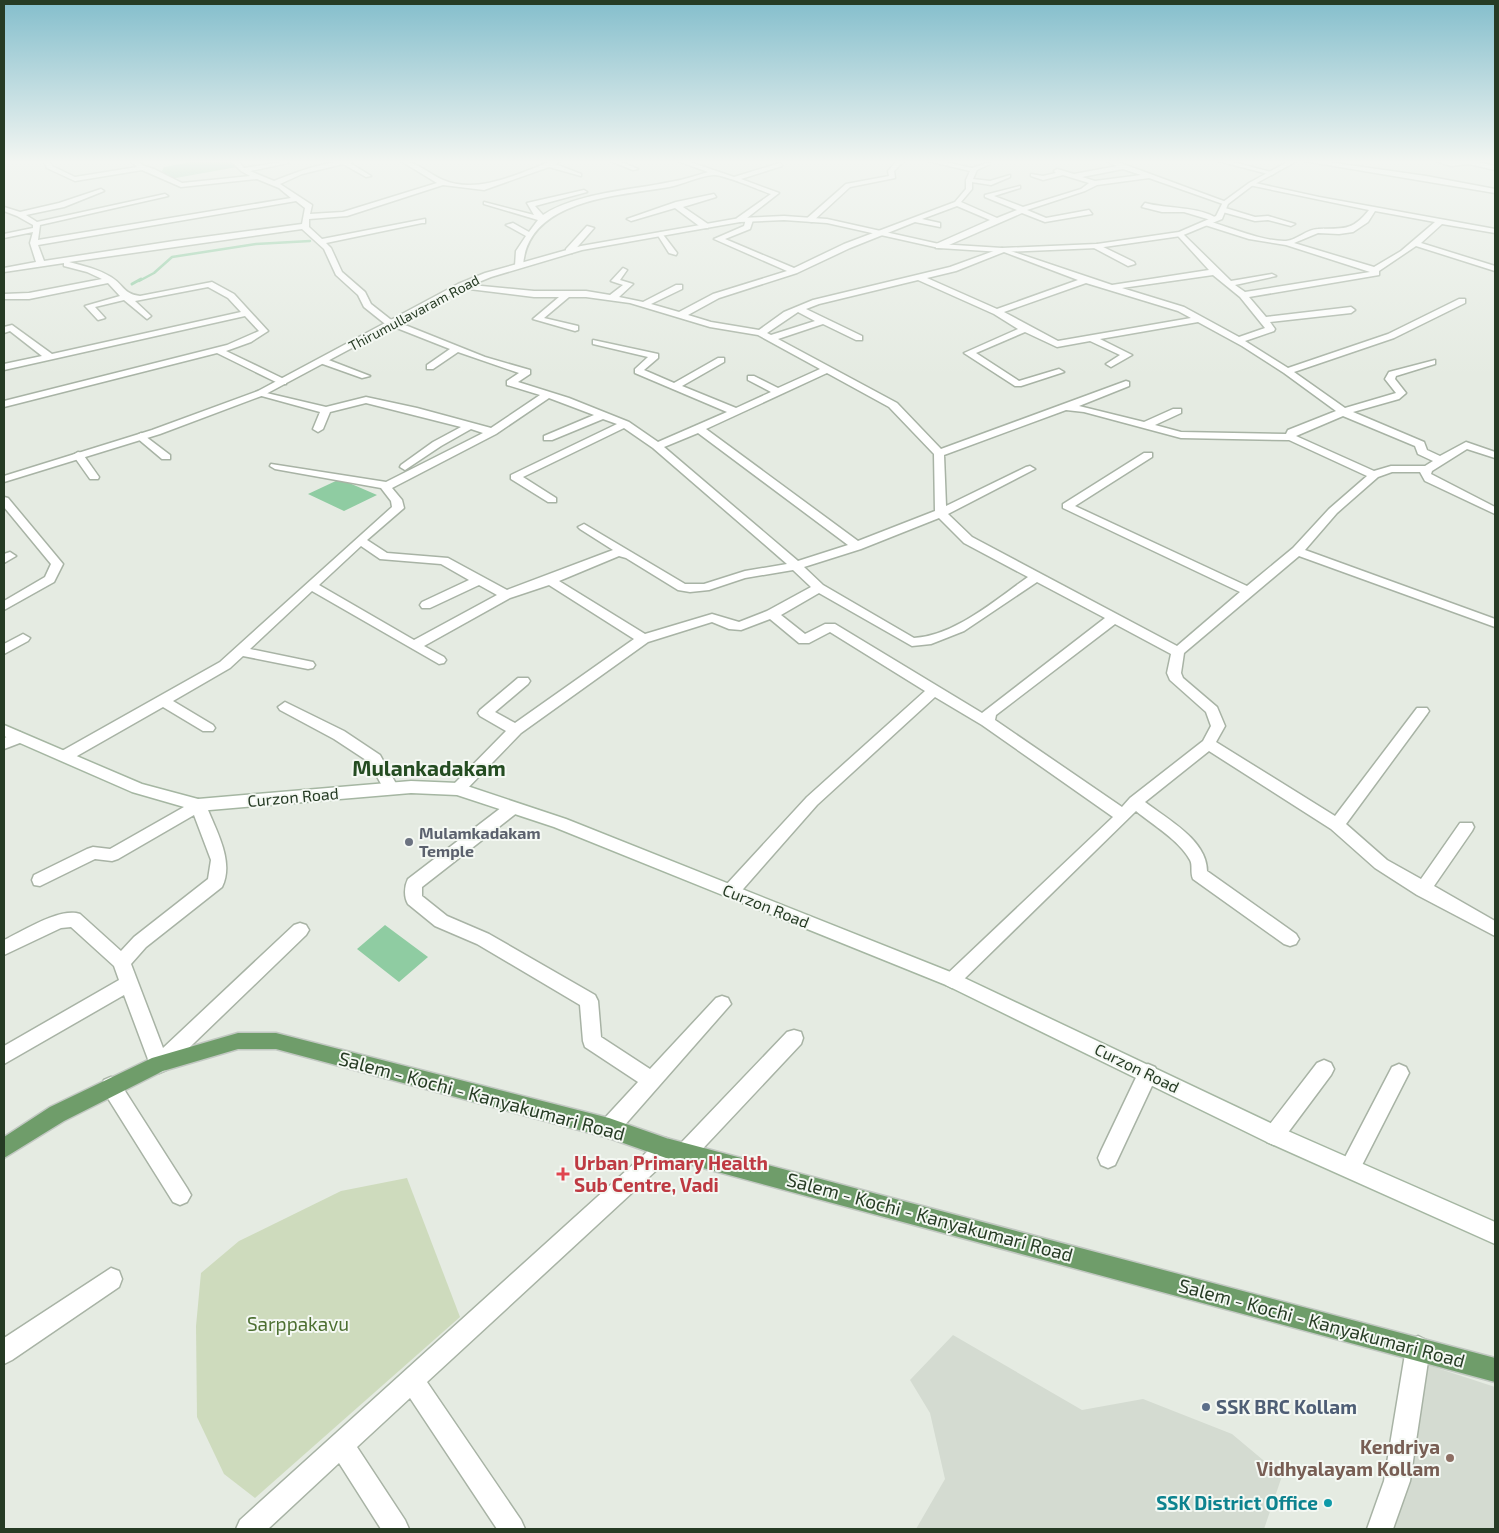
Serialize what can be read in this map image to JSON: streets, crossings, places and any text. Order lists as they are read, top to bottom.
{
  "streets": {
    "main road": ["Salem - Kochi - Kanyakumari Road"],
    "street": ["Thirumullavaram Road", "Curzon Road"]
  },
  "districts": ["Mulankadakam"],
  "parks": ["Sarppakavu"],
  "places": {
    "other": [
      "Mulamkadakam Temple",
      "SSK BRC Kollam",
      "Kendriya Vidhyalayam Kollam",
      "SSK District Office"
    ],
    "health": ["Urban Primary Health Sub Centre, Vadi"]
  }
}
